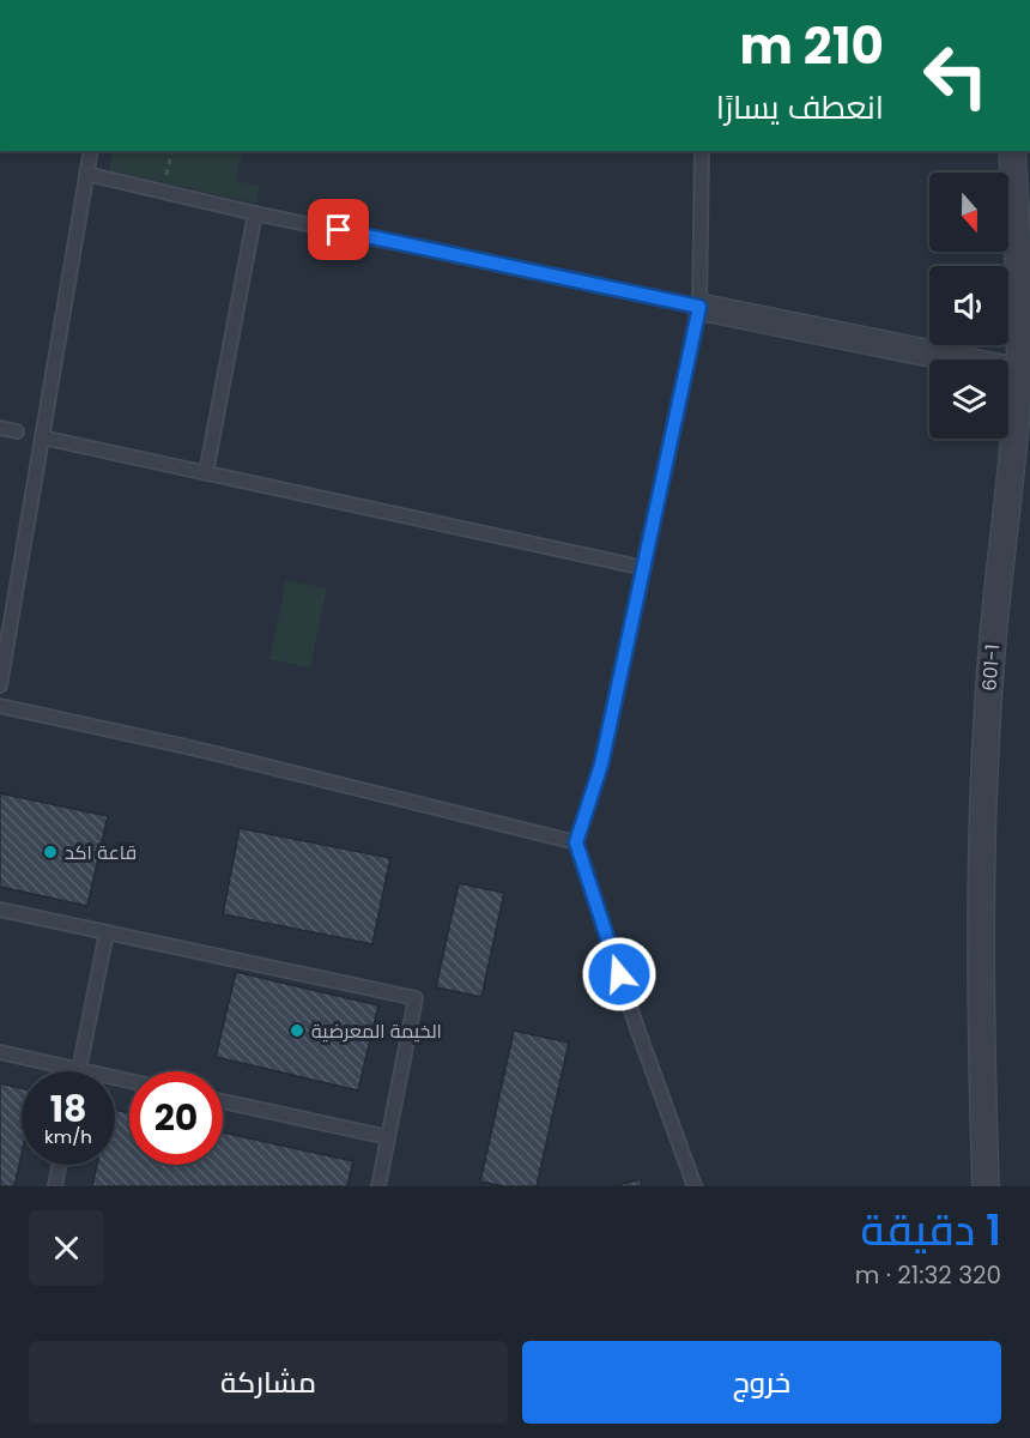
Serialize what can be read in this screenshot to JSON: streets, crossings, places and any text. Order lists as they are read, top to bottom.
{
  "streets": {
    "street": ["601-1"]
  },
  "places": ["قاعة اكد", "الخيمة المعرضية"],
  "north": "bottom",
  "page": {
    "turn": ["210 m", "انعطف يسارًا"],
    "speed": "18 km/h",
    "limit": "20",
    "heading": ["1 دقيقة", "320 m · 21:32"],
    "buttons": ["خروج", "مشاركة"]
  }
}
